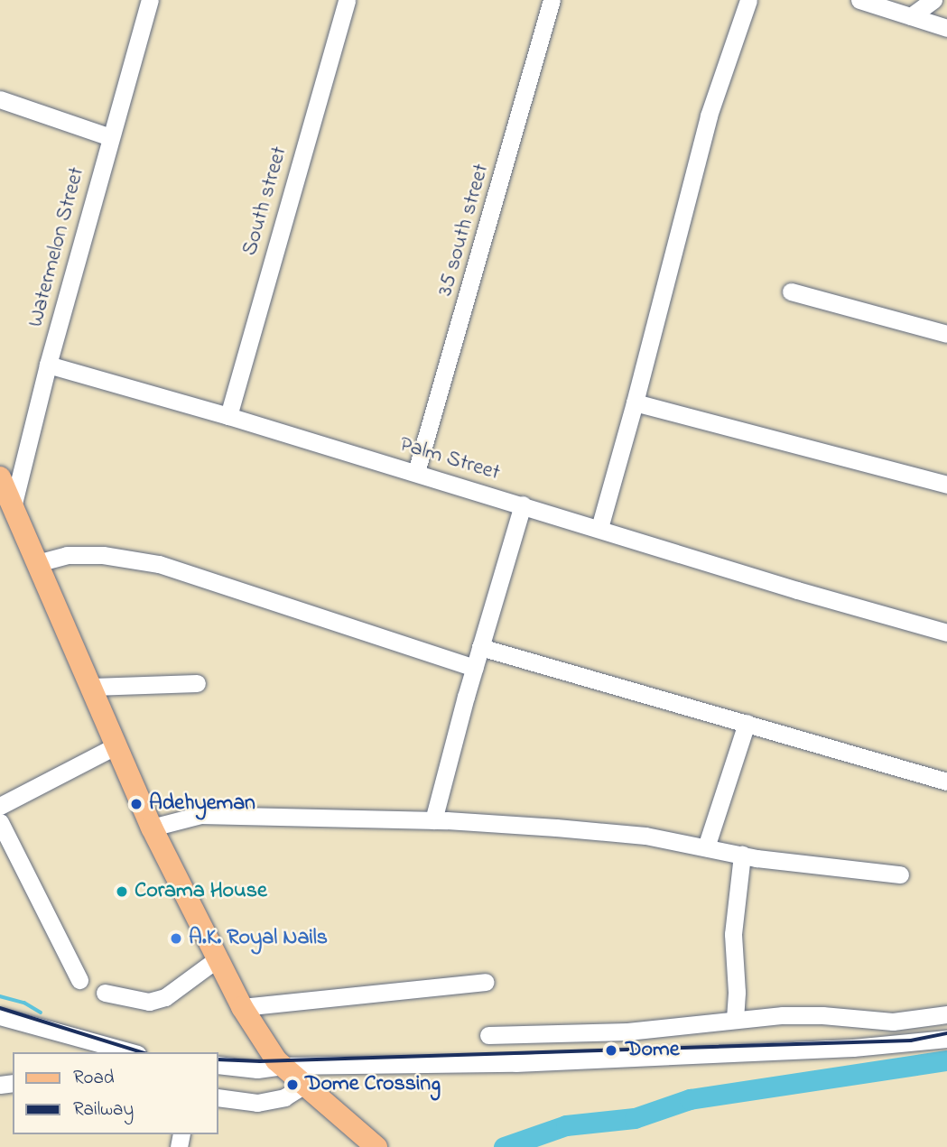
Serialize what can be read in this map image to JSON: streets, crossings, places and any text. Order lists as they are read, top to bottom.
{
  "streets": {
    "street": [
      "South street",
      "35 south street",
      "Watermelon Street",
      "Palm Street"
    ]
  },
  "crossings": [
    ["South street", "Palm Street"],
    ["35 south street", "Palm Street"],
    ["Watermelon Street", "Palm Street"]
  ],
  "places": [
    "Adehyeman",
    "Corama House",
    "A.K. Royal Nails",
    "Dome",
    "Dome Crossing"
  ],
  "legend": ["Road", "Railway"]
}
